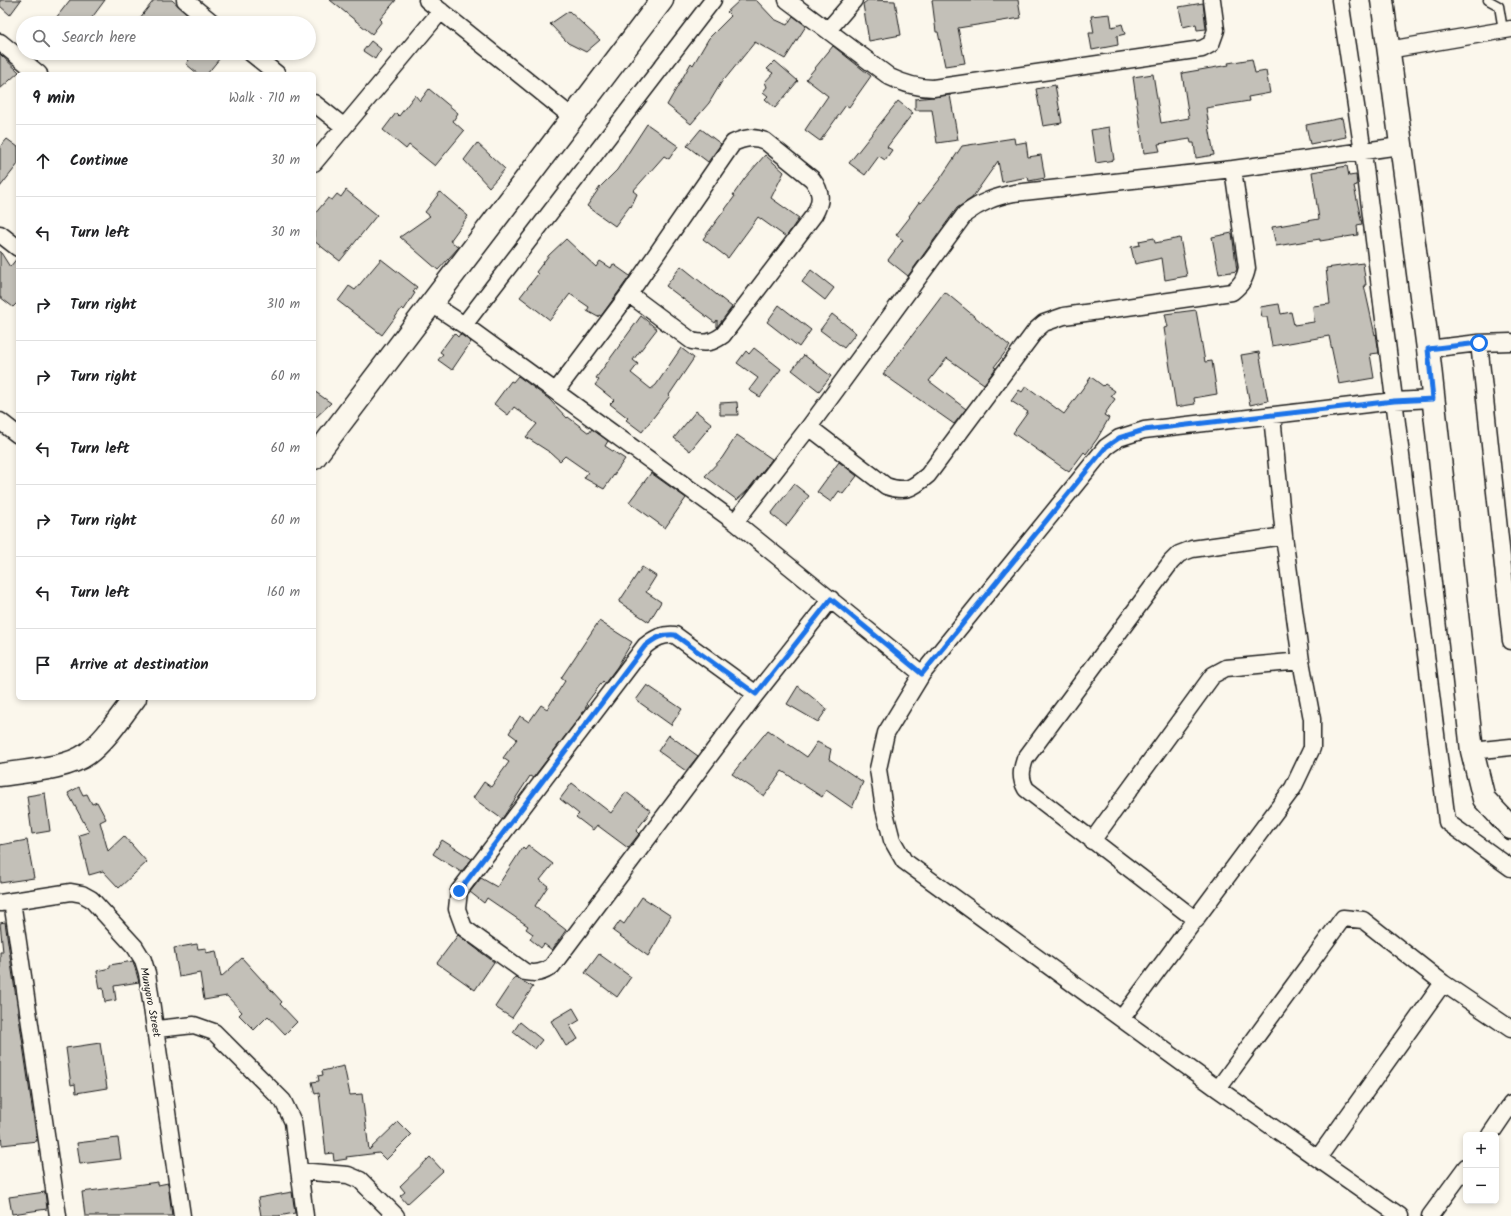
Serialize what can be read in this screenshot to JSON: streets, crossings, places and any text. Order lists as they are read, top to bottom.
{
  "streets": {
    "street": ["Munyoro Street"]
  },
  "page": {
    "search": "Search here",
    "heading": ["9 min", "Walk · 710 m"],
    "list": [
      ["Continue", "30 m"],
      ["Turn left", "30 m"],
      ["Turn right", "310 m"],
      ["Turn right", "60 m"],
      ["Turn left", "60 m"],
      ["Turn right", "60 m"],
      ["Turn left", "160 m"],
      "Arrive at destination"
    ],
    "map_buttons": ["+", "−"]
  }
}
